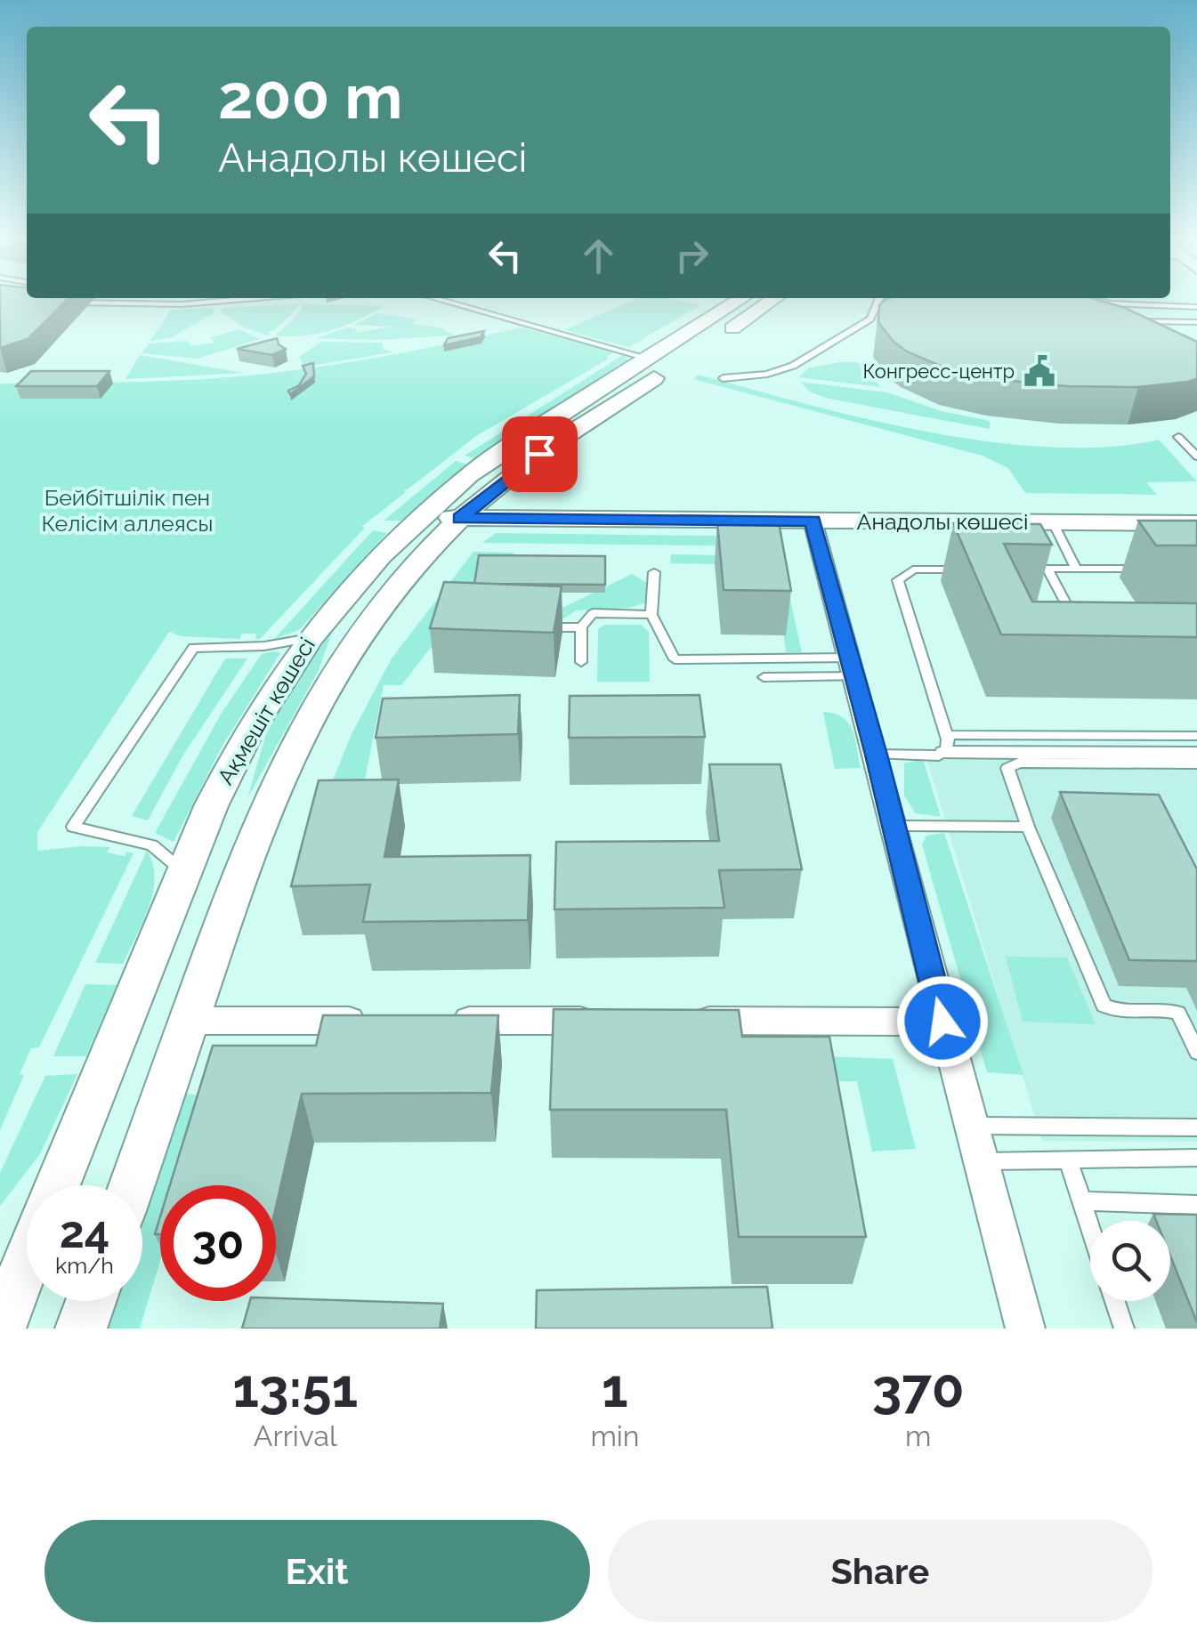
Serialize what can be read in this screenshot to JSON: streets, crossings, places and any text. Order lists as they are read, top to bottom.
{
  "streets": {
    "street": ["Анадолы көшесі", "Ақмешіт көшесі"]
  },
  "crossings": [
    ["Анадолы көшесі", "Ақмешіт көшесі"]
  ],
  "parks": ["Бейбітшілік пен Келісім аллеясы"],
  "places": {
    "public building": ["Конгресс-центр"]
  },
  "page": {
    "turn": ["200 m", "Анадолы көшесі"],
    "speed": "24 km/h",
    "limit": "30",
    "eta": [
      "13:51",
      "Arrival",
      "1",
      "min",
      "370",
      "m"
    ],
    "buttons": ["Exit", "Share"]
  }
}
